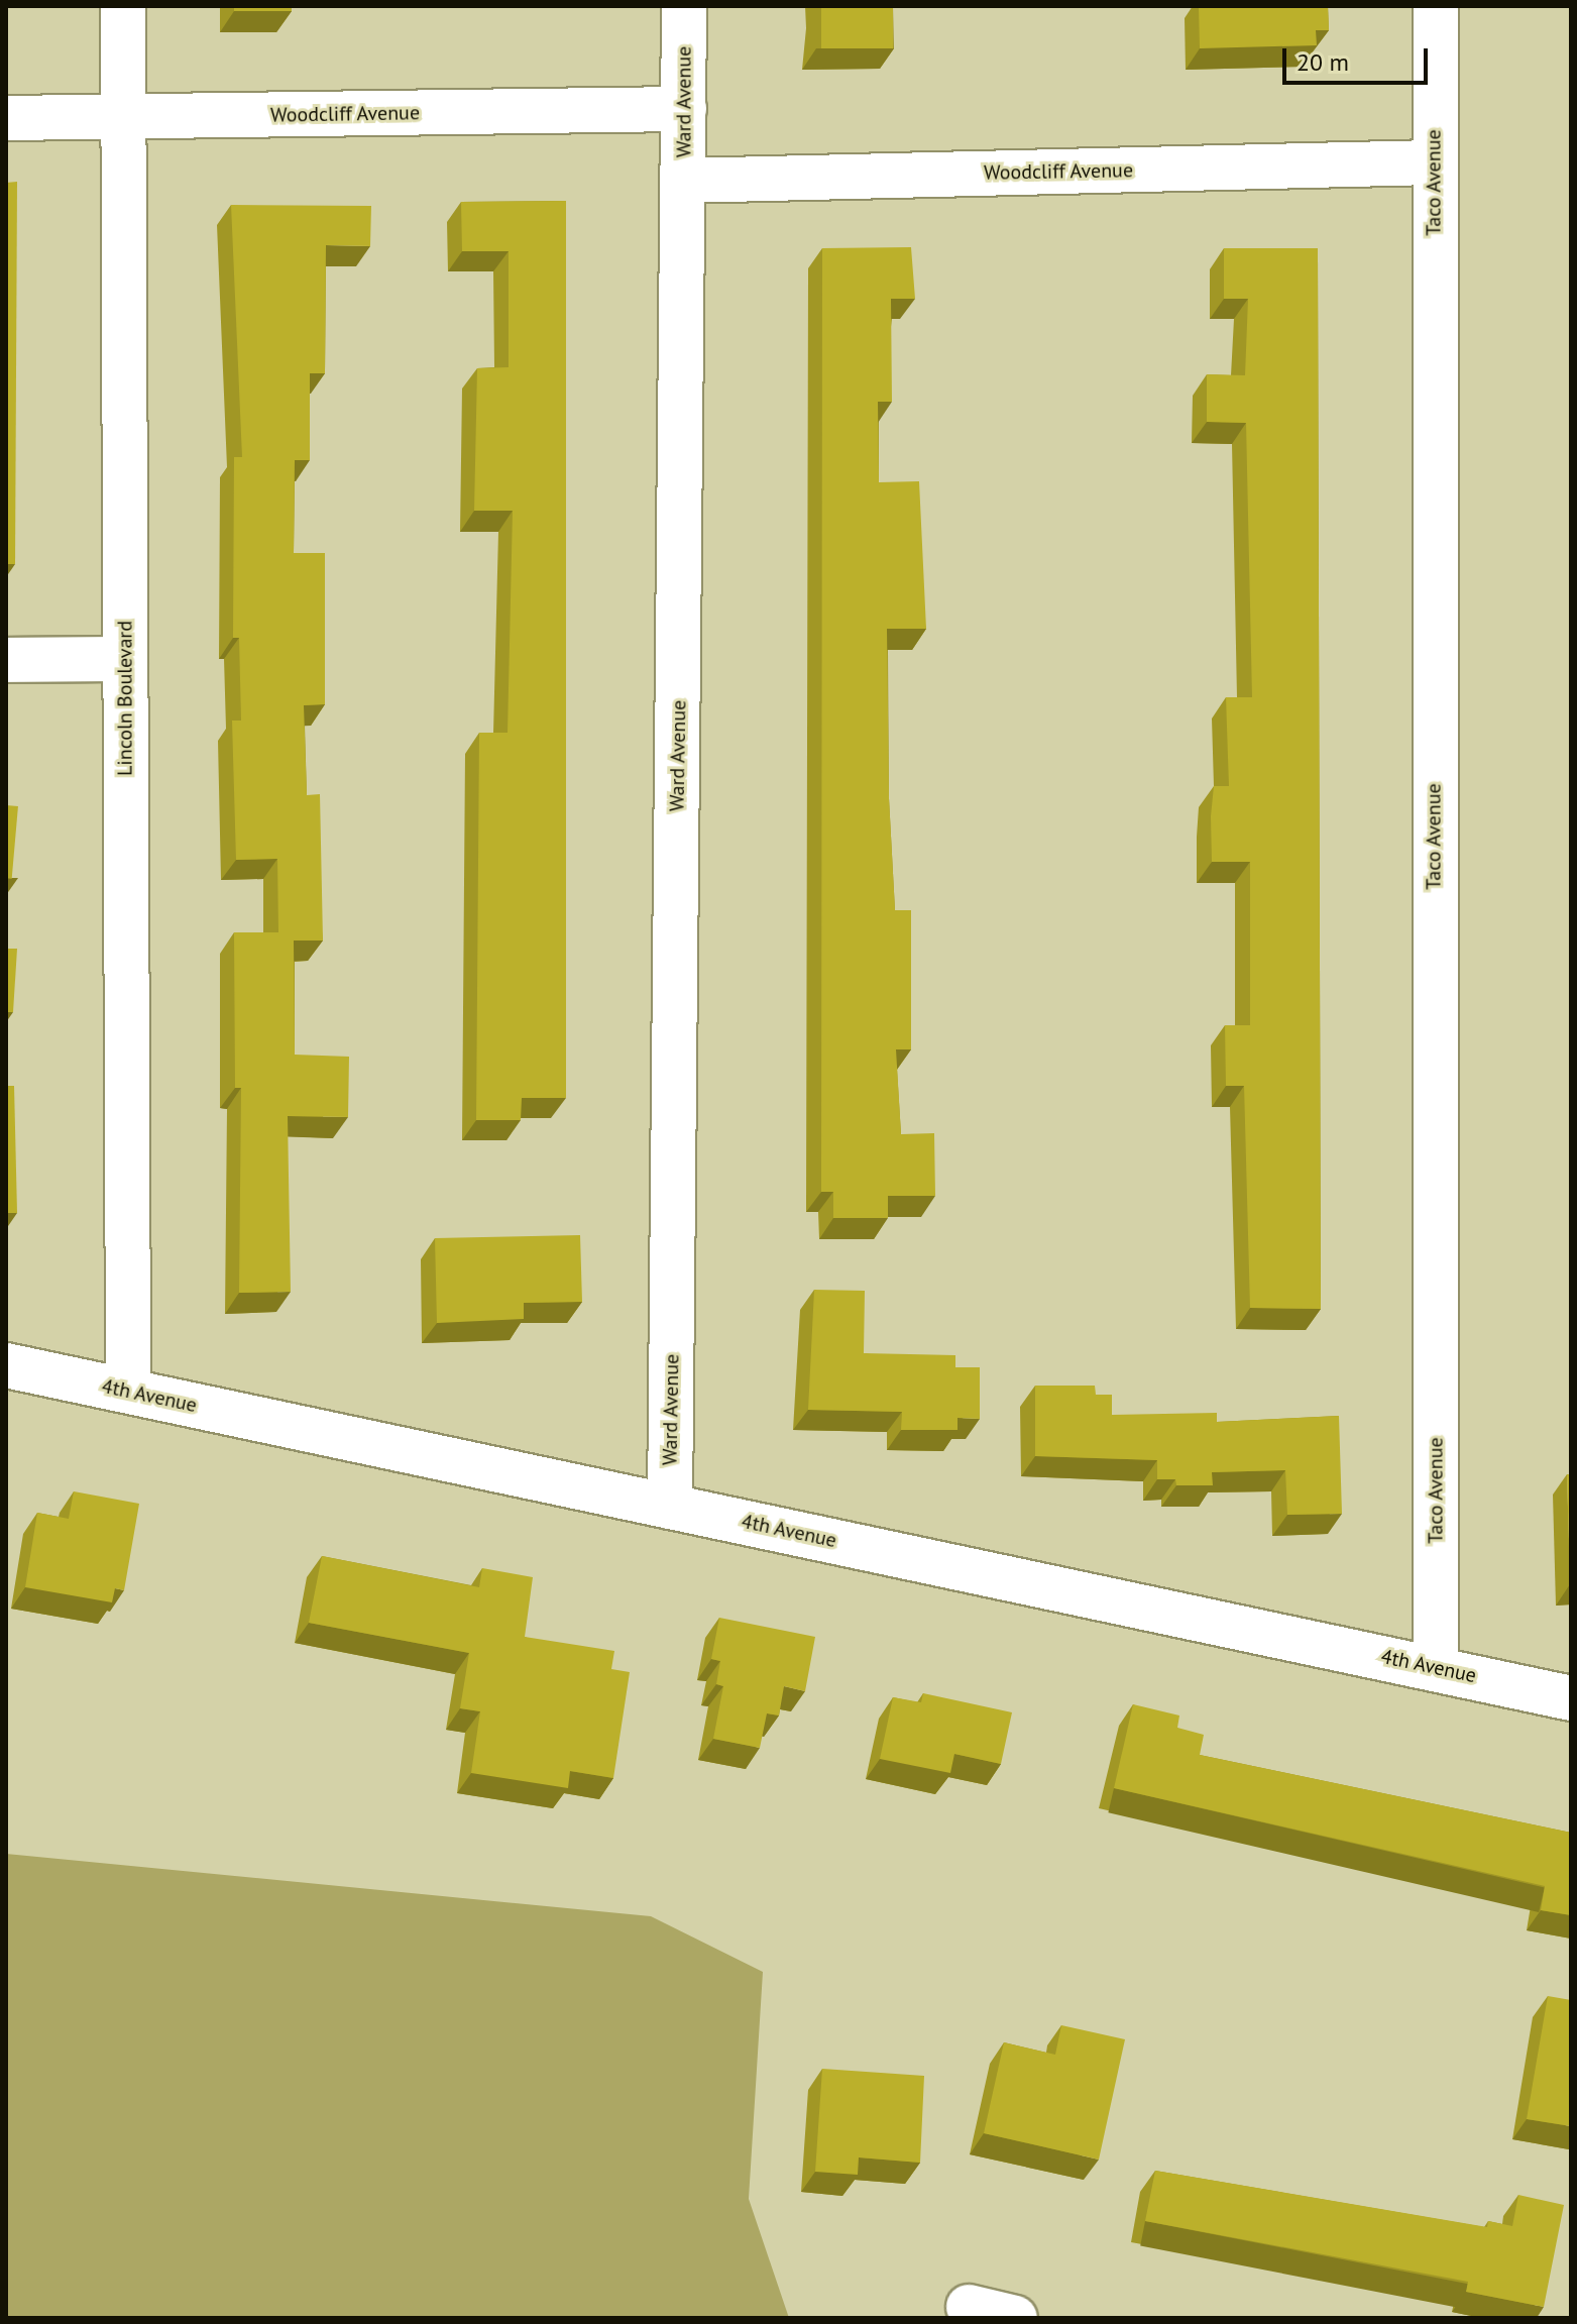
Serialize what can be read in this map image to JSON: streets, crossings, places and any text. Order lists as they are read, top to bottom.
{
  "streets": {
    "street": [
      "Ward Avenue",
      "Woodcliff Avenue",
      "Taco Avenue",
      "Lincoln Boulevard",
      "4th Avenue"
    ]
  },
  "crossings": [
    ["Ward Avenue", "Woodcliff Avenue"],
    ["Ward Avenue", "4th Avenue"],
    ["Woodcliff Avenue", "Taco Avenue"],
    ["Woodcliff Avenue", "Lincoln Boulevard"],
    ["Taco Avenue", "4th Avenue"],
    ["Lincoln Boulevard", "4th Avenue"]
  ],
  "scale_bar": "20 m"
}
